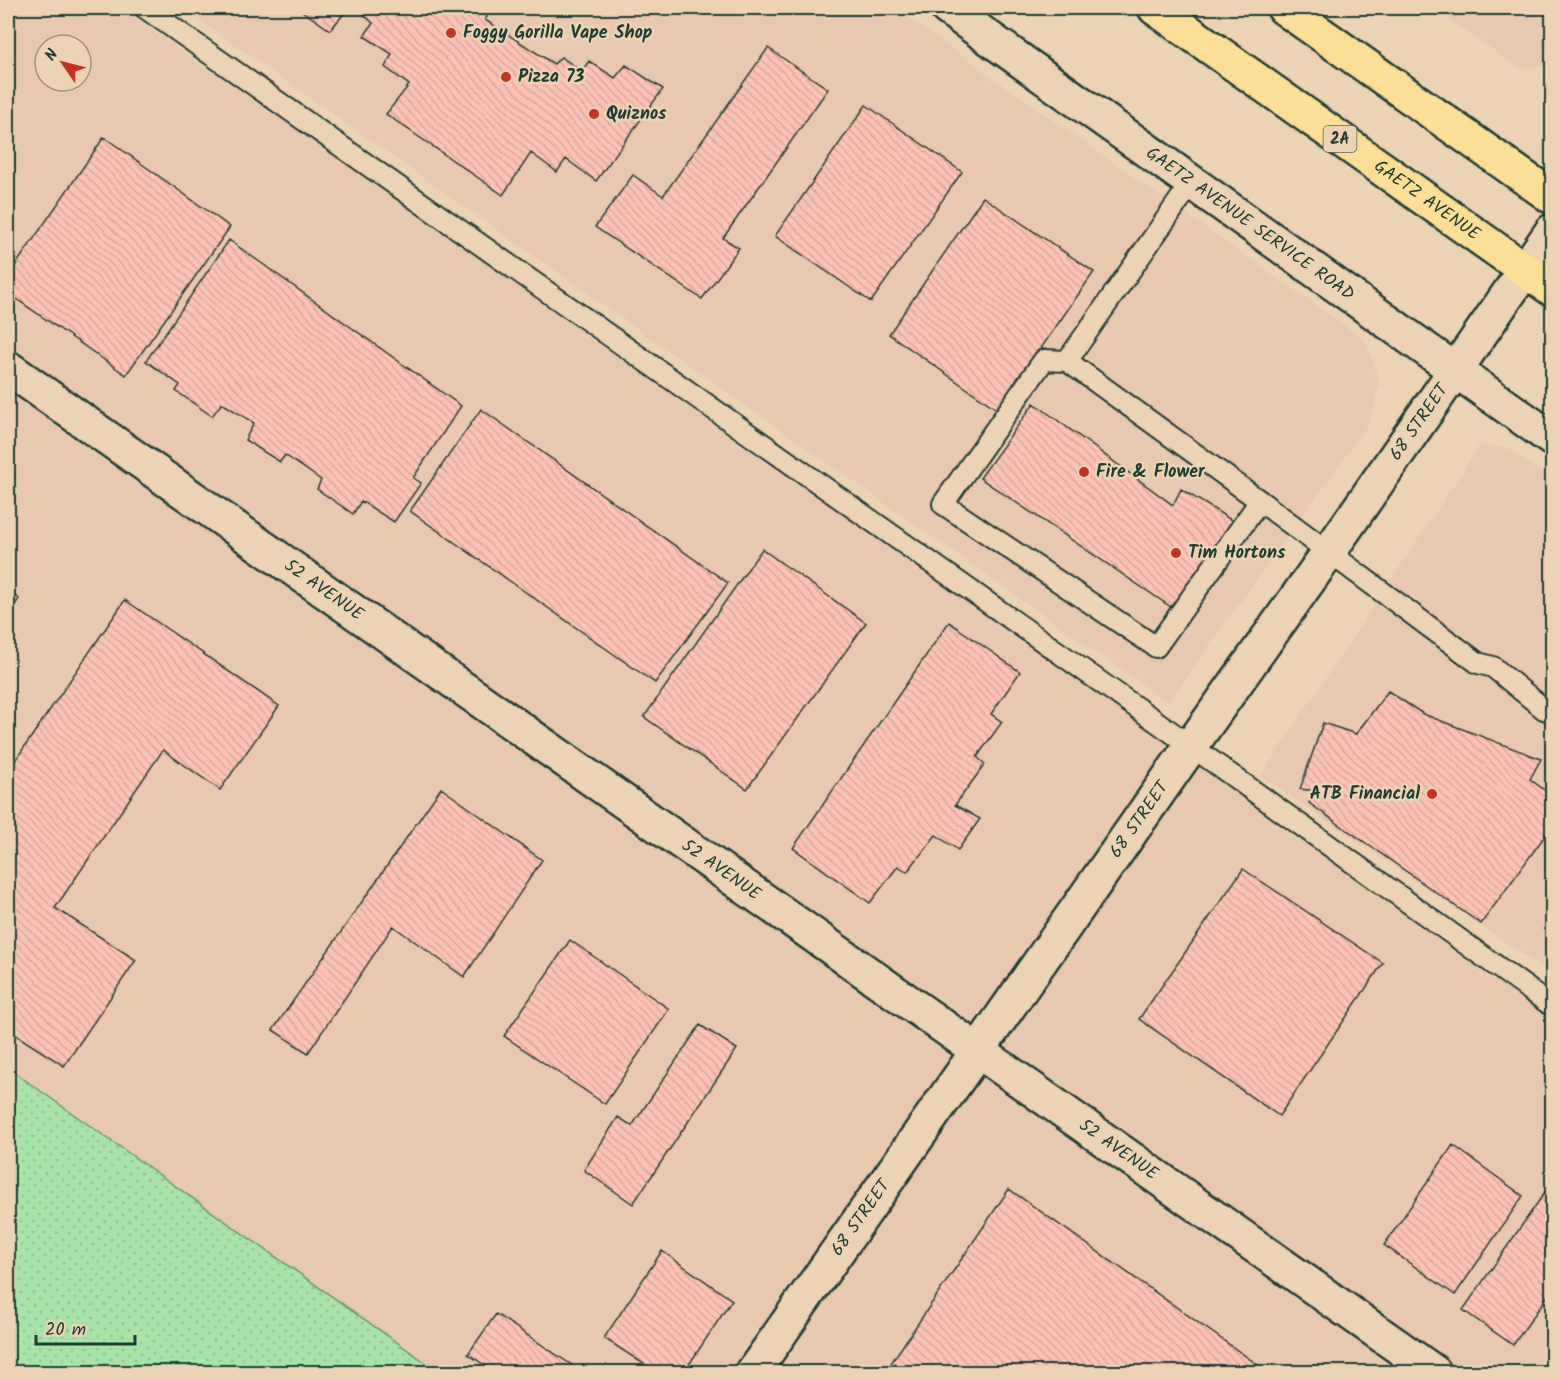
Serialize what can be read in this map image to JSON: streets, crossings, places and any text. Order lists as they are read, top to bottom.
{
  "streets": {
    "main road": ["2A", "GAETZ AVENUE"],
    "street": ["GAETZ AVENUE SERVICE ROAD", "68 STREET", "52 AVENUE"]
  },
  "crossings": [
    ["GAETZ AVENUE", "68 STREET"],
    ["GAETZ AVENUE SERVICE ROAD", "68 STREET"],
    ["68 STREET", "52 AVENUE"]
  ],
  "places": [
    "Foggy Gorilla Vape Shop",
    "Pizza 73",
    "Quiznos",
    "Fire & Flower",
    "Tim Hortons",
    "ATB Financial"
  ],
  "scale_bar": "20 m",
  "north": "top left"
}
